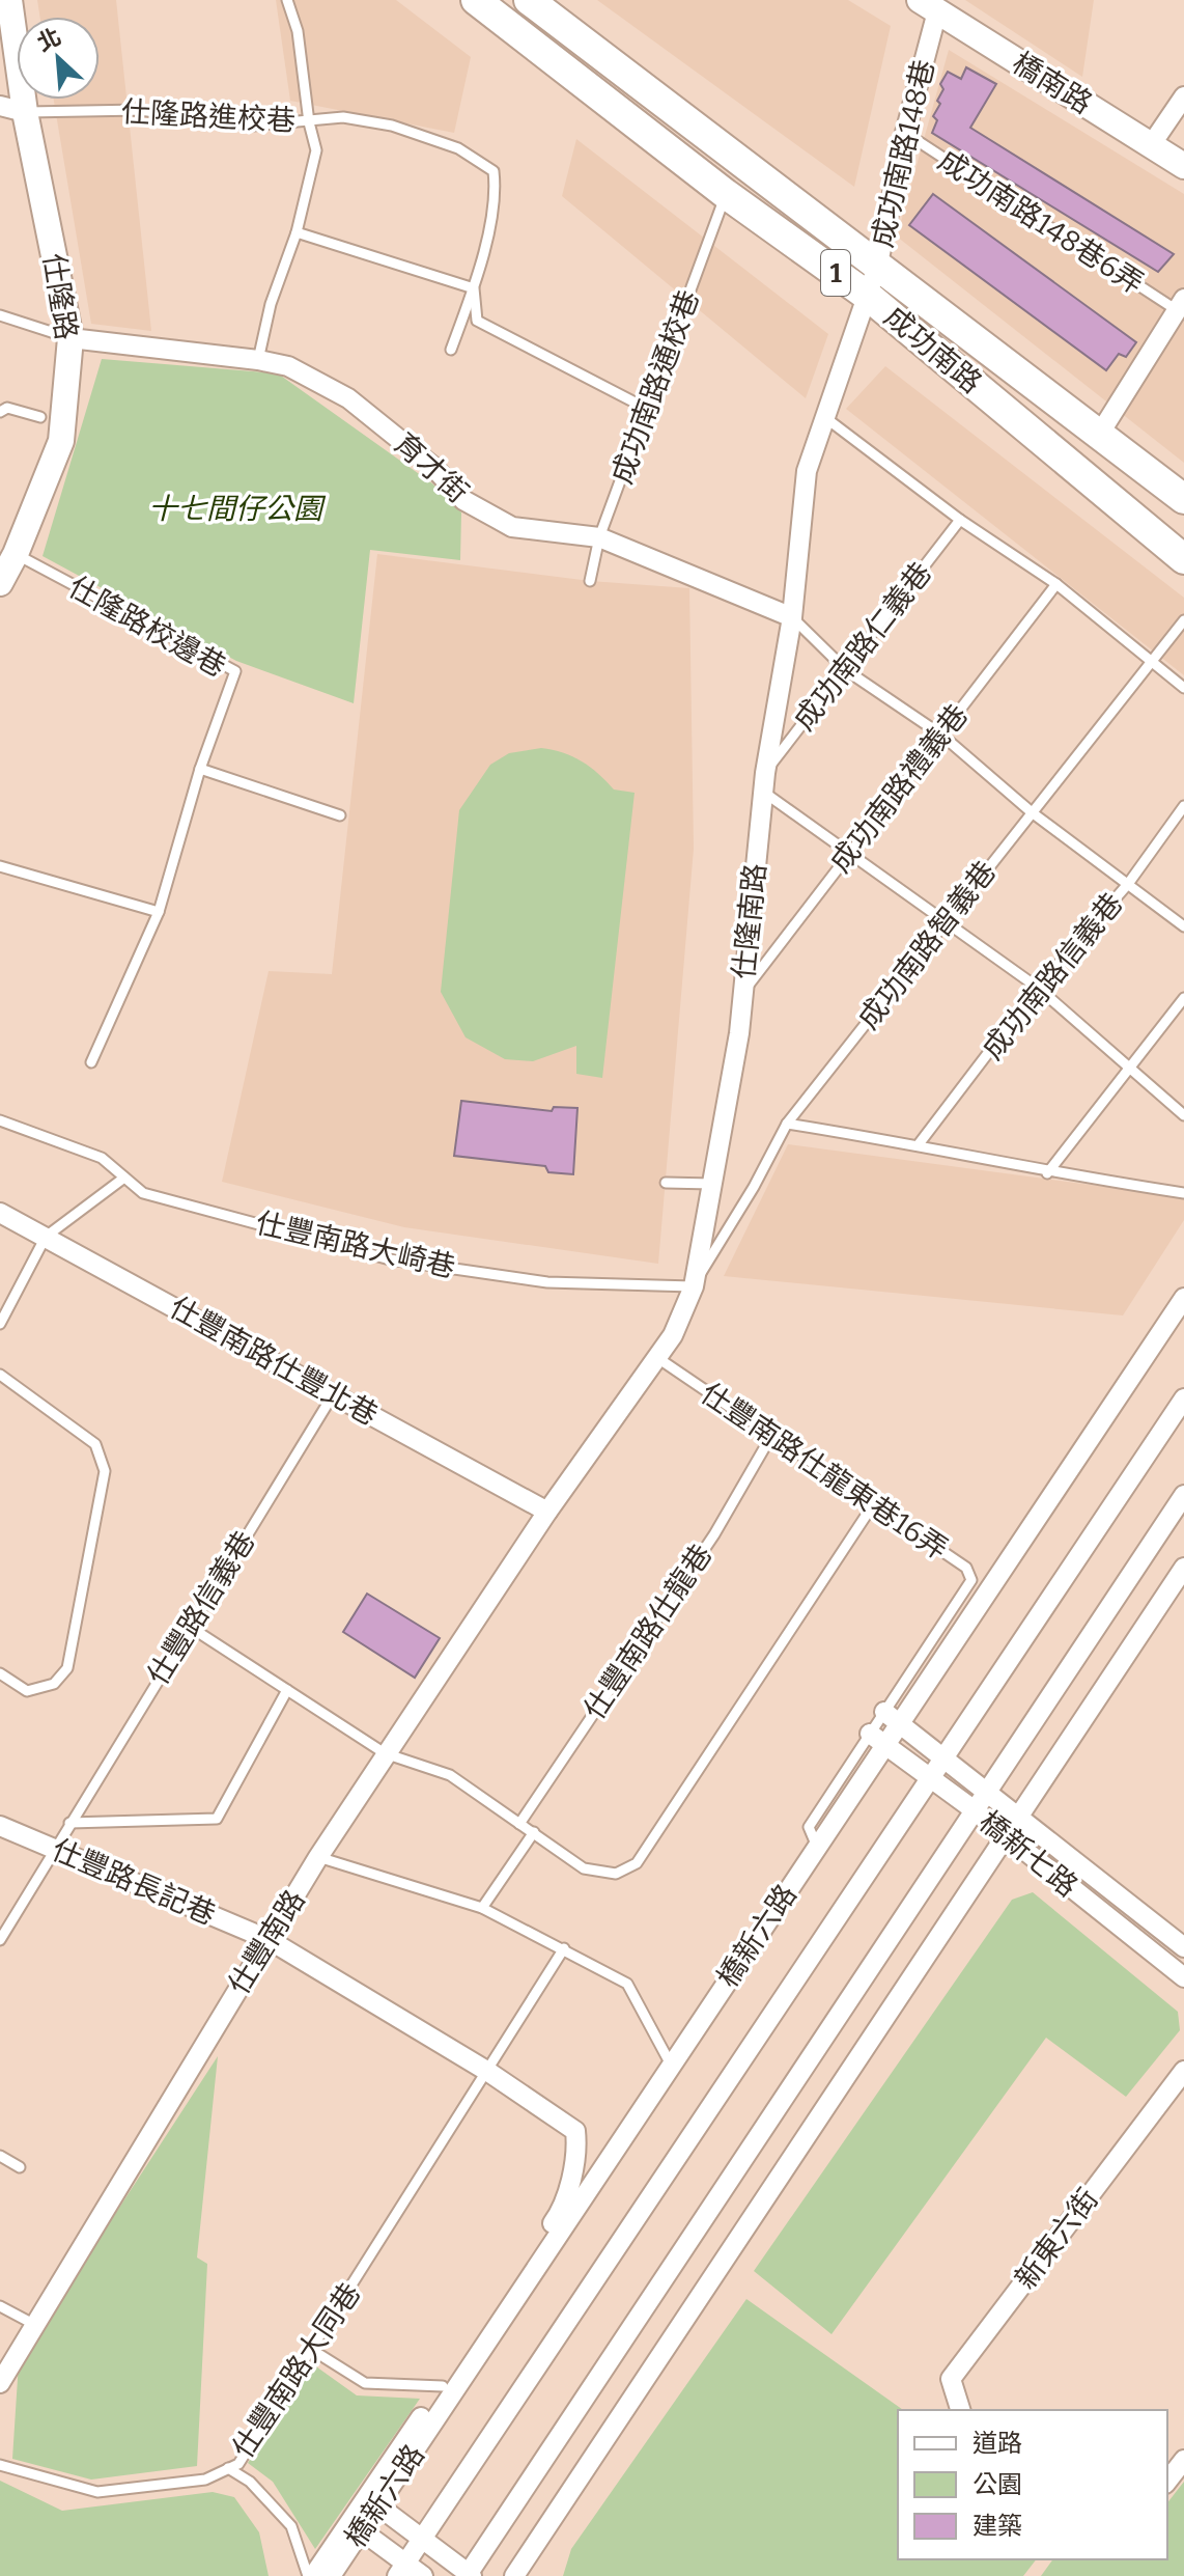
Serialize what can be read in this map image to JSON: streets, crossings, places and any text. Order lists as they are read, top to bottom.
{
  "streets": {
    "main road": ["1", "成功南路"],
    "street": [
      "橋南路",
      "成功南路148巷",
      "仕隆路",
      "育才街",
      "仕隆南路",
      "仕豐南路仕豐北巷",
      "橋新七路",
      "仕豐路長記巷",
      "橋新六路",
      "仕豐南路",
      "新東六街"
    ],
    "lane": [
      "仕隆路進校巷",
      "成功南路148巷6弄",
      "成功南路通校巷",
      "仕隆路校邊巷",
      "成功南路仁義巷",
      "成功南路禮義巷",
      "成功南路智義巷",
      "成功南路信義巷",
      "仕豐南路大崎巷",
      "仕豐南路仕龍東巷16弄",
      "仕豐路信義巷",
      "仕豐南路仕龍巷",
      "仕豐南路大同巷"
    ]
  },
  "crossings": [
    ["橋南路", "成功南路148巷"],
    ["仕隆路進校巷", "仕隆路"],
    ["成功南路148巷", "成功南路148巷6弄"],
    ["成功南路148巷", "成功南路"],
    ["成功南路148巷", "仕隆南路"],
    ["仕隆路", "育才街"],
    ["仕隆路", "仕隆路校邊巷"],
    ["成功南路", "成功南路通校巷"],
    ["成功南路", "仕隆南路"],
    ["成功南路通校巷", "育才街"],
    ["育才街", "仕隆南路"],
    ["成功南路仁義巷", "仕隆南路"],
    ["成功南路禮義巷", "仕隆南路"],
    ["仕隆南路", "成功南路智義巷"],
    ["仕隆南路", "仕豐南路大崎巷"],
    ["仕隆南路", "仕豐南路仕豐北巷"],
    ["仕隆南路", "仕豐南路仕龍東巷16弄"],
    ["仕隆南路", "仕豐南路"],
    ["成功南路智義巷", "仕豐南路大崎巷"],
    ["仕豐南路仕豐北巷", "仕豐路信義巷"],
    ["仕豐南路仕豐北巷", "仕豐南路"],
    ["仕豐南路仕龍東巷16弄", "仕豐南路仕龍巷"],
    ["仕豐南路仕龍東巷16弄", "橋新七路"],
    ["仕豐南路仕龍東巷16弄", "橋新六路"],
    ["仕豐路信義巷", "仕豐路長記巷"],
    ["橋新七路", "橋新六路"],
    ["仕豐路長記巷", "仕豐南路"],
    ["仕豐路長記巷", "仕豐南路大同巷"]
  ],
  "parks": ["十七間仔公園"],
  "legend": ["道路", "公園", "建築"],
  "north": "top left"
}
